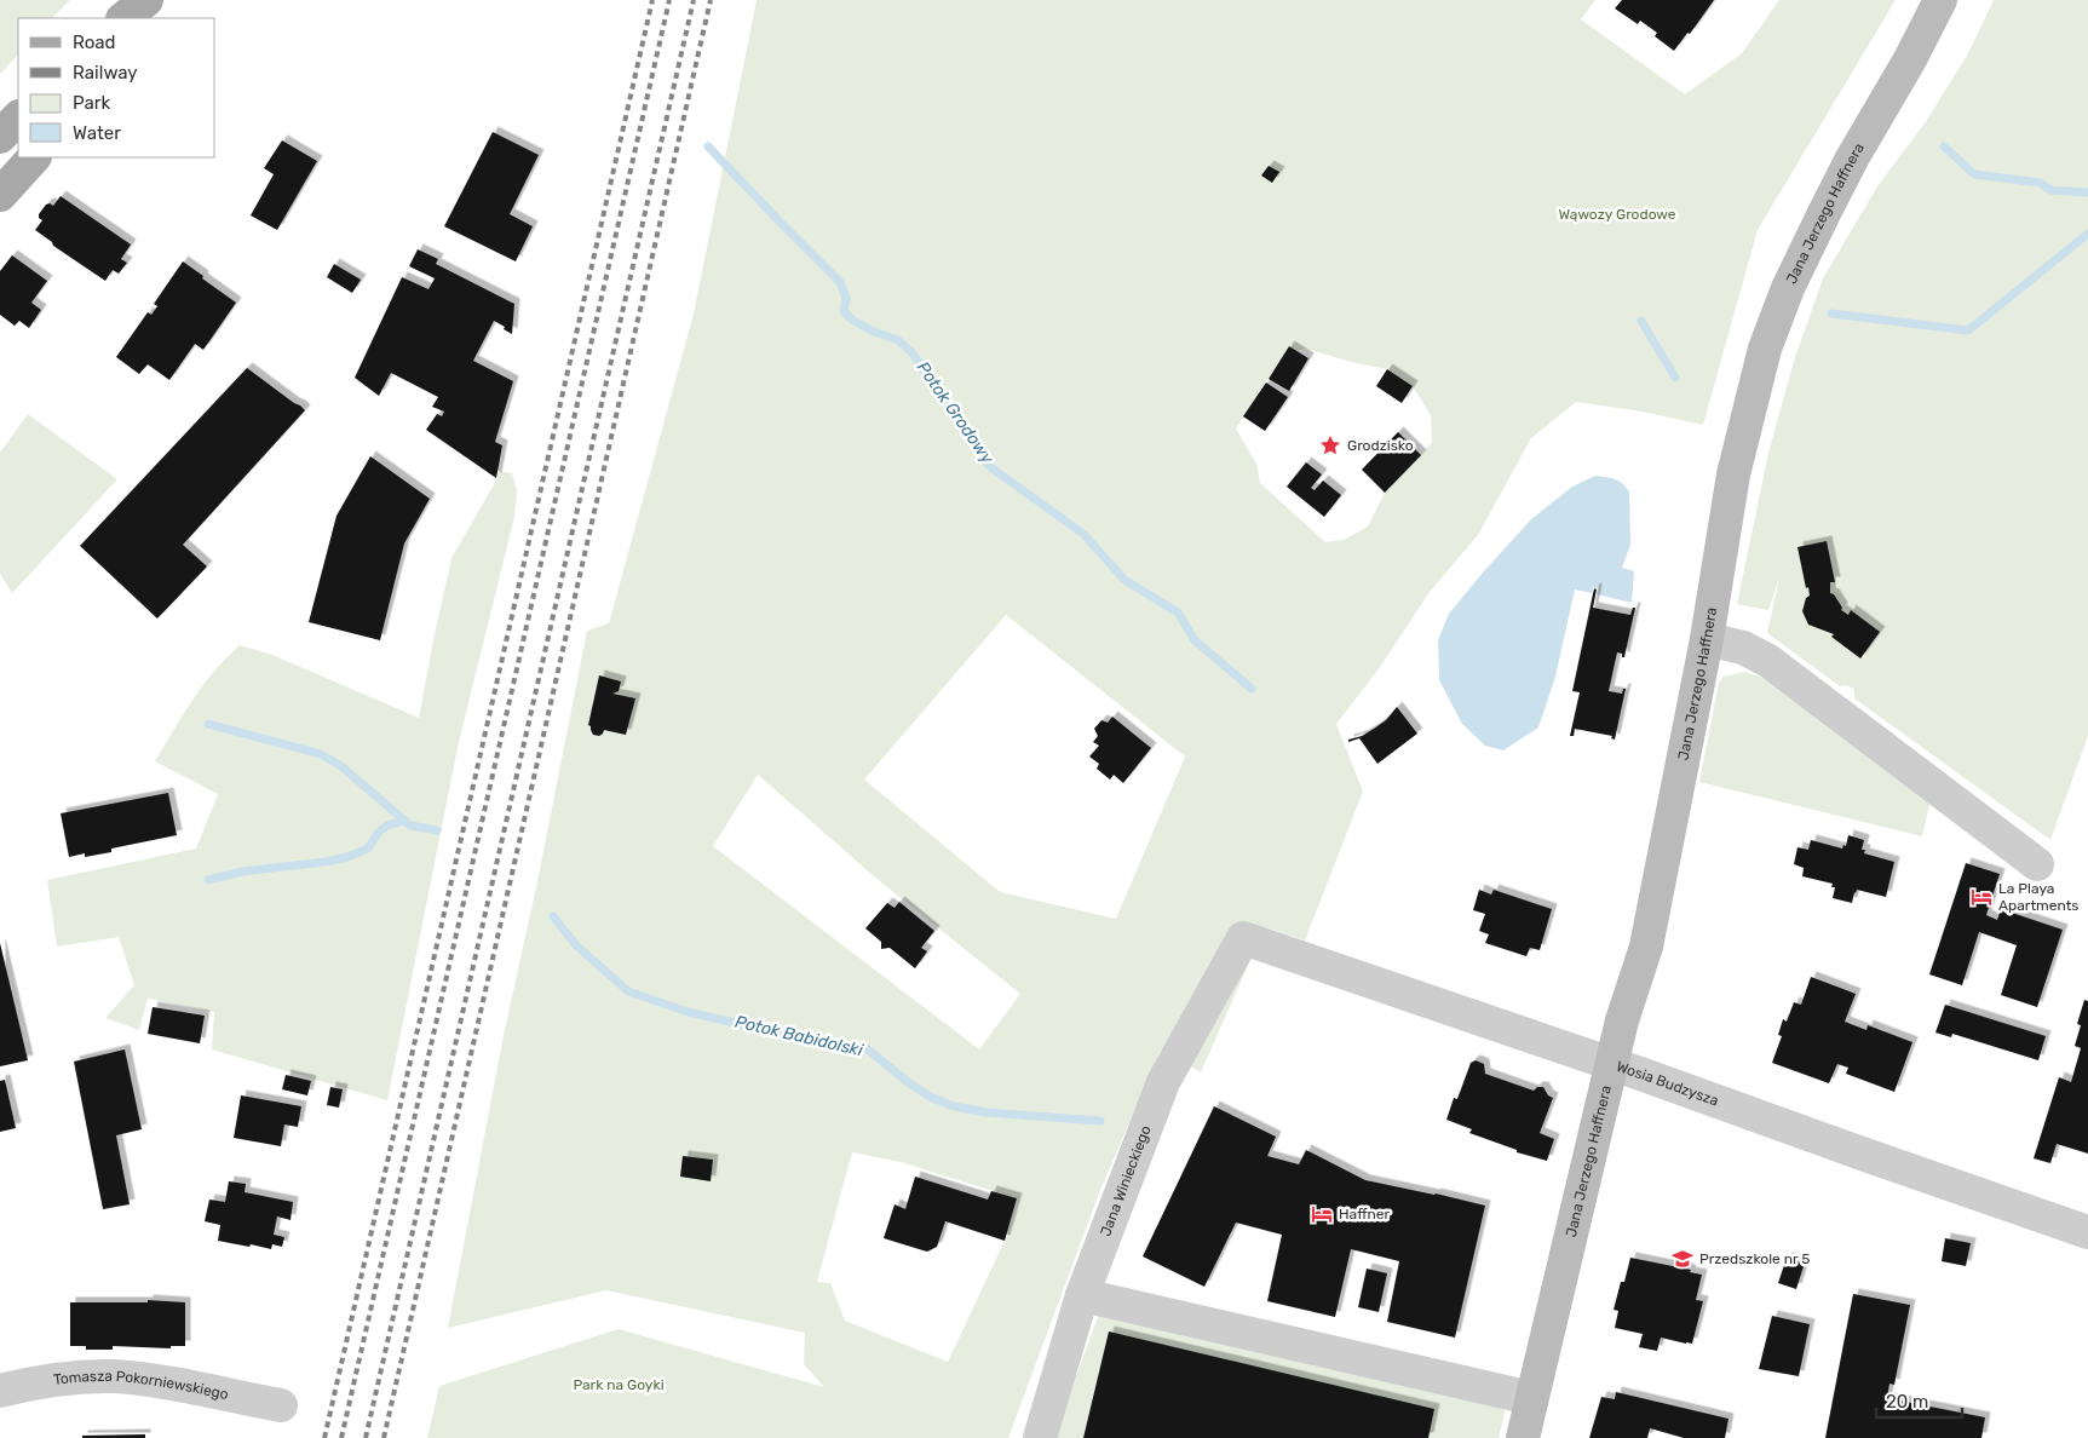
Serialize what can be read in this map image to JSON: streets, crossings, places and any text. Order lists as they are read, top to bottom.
{
  "streets": {
    "street": [
      "Jana Jerzego Haffnera",
      "Wosia Budzysza",
      "Jana Winieckiego",
      "Tomasza Pokorniewskiego"
    ]
  },
  "crossings": [
    ["Jana Jerzego Haffnera", "Wosia Budzysza"],
    ["Wosia Budzysza", "Jana Winieckiego"]
  ],
  "water": ["Potok Grodowy", "Potok Babidolski"],
  "parks": ["Wąwozy Grodowe", "Park na Goyki"],
  "places": {
    "place": ["Grodzisko"],
    "hotel": ["La Playa Apartments", "Haffner"],
    "school or university": ["Przedszkole nr 5"]
  },
  "legend": [
    "Road",
    "Railway",
    "Park",
    "Water"
  ],
  "scale_bar": "20 m"
}
